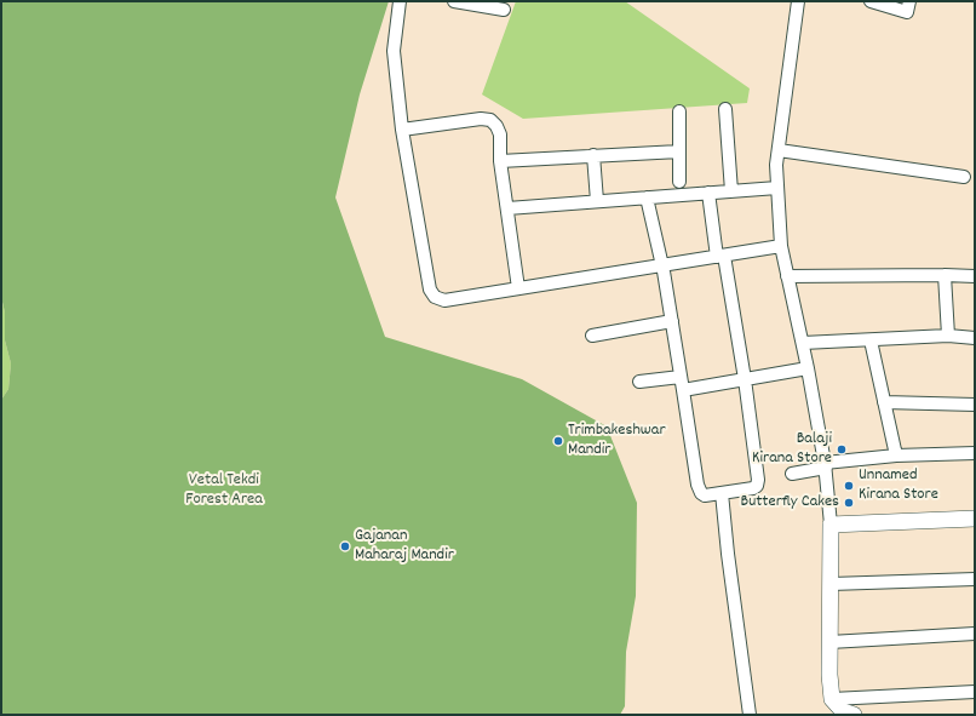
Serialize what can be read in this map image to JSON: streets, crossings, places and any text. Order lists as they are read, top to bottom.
{
  "parks": ["Vetal Tekdi Forest Area"],
  "places": [
    "Trimbakeshwar Mandir",
    "Balaji Kirana Store",
    "Unnamed Kirana Store",
    "Butterfly Cakes",
    "Gajanan Maharaj Mandir"
  ]
}
